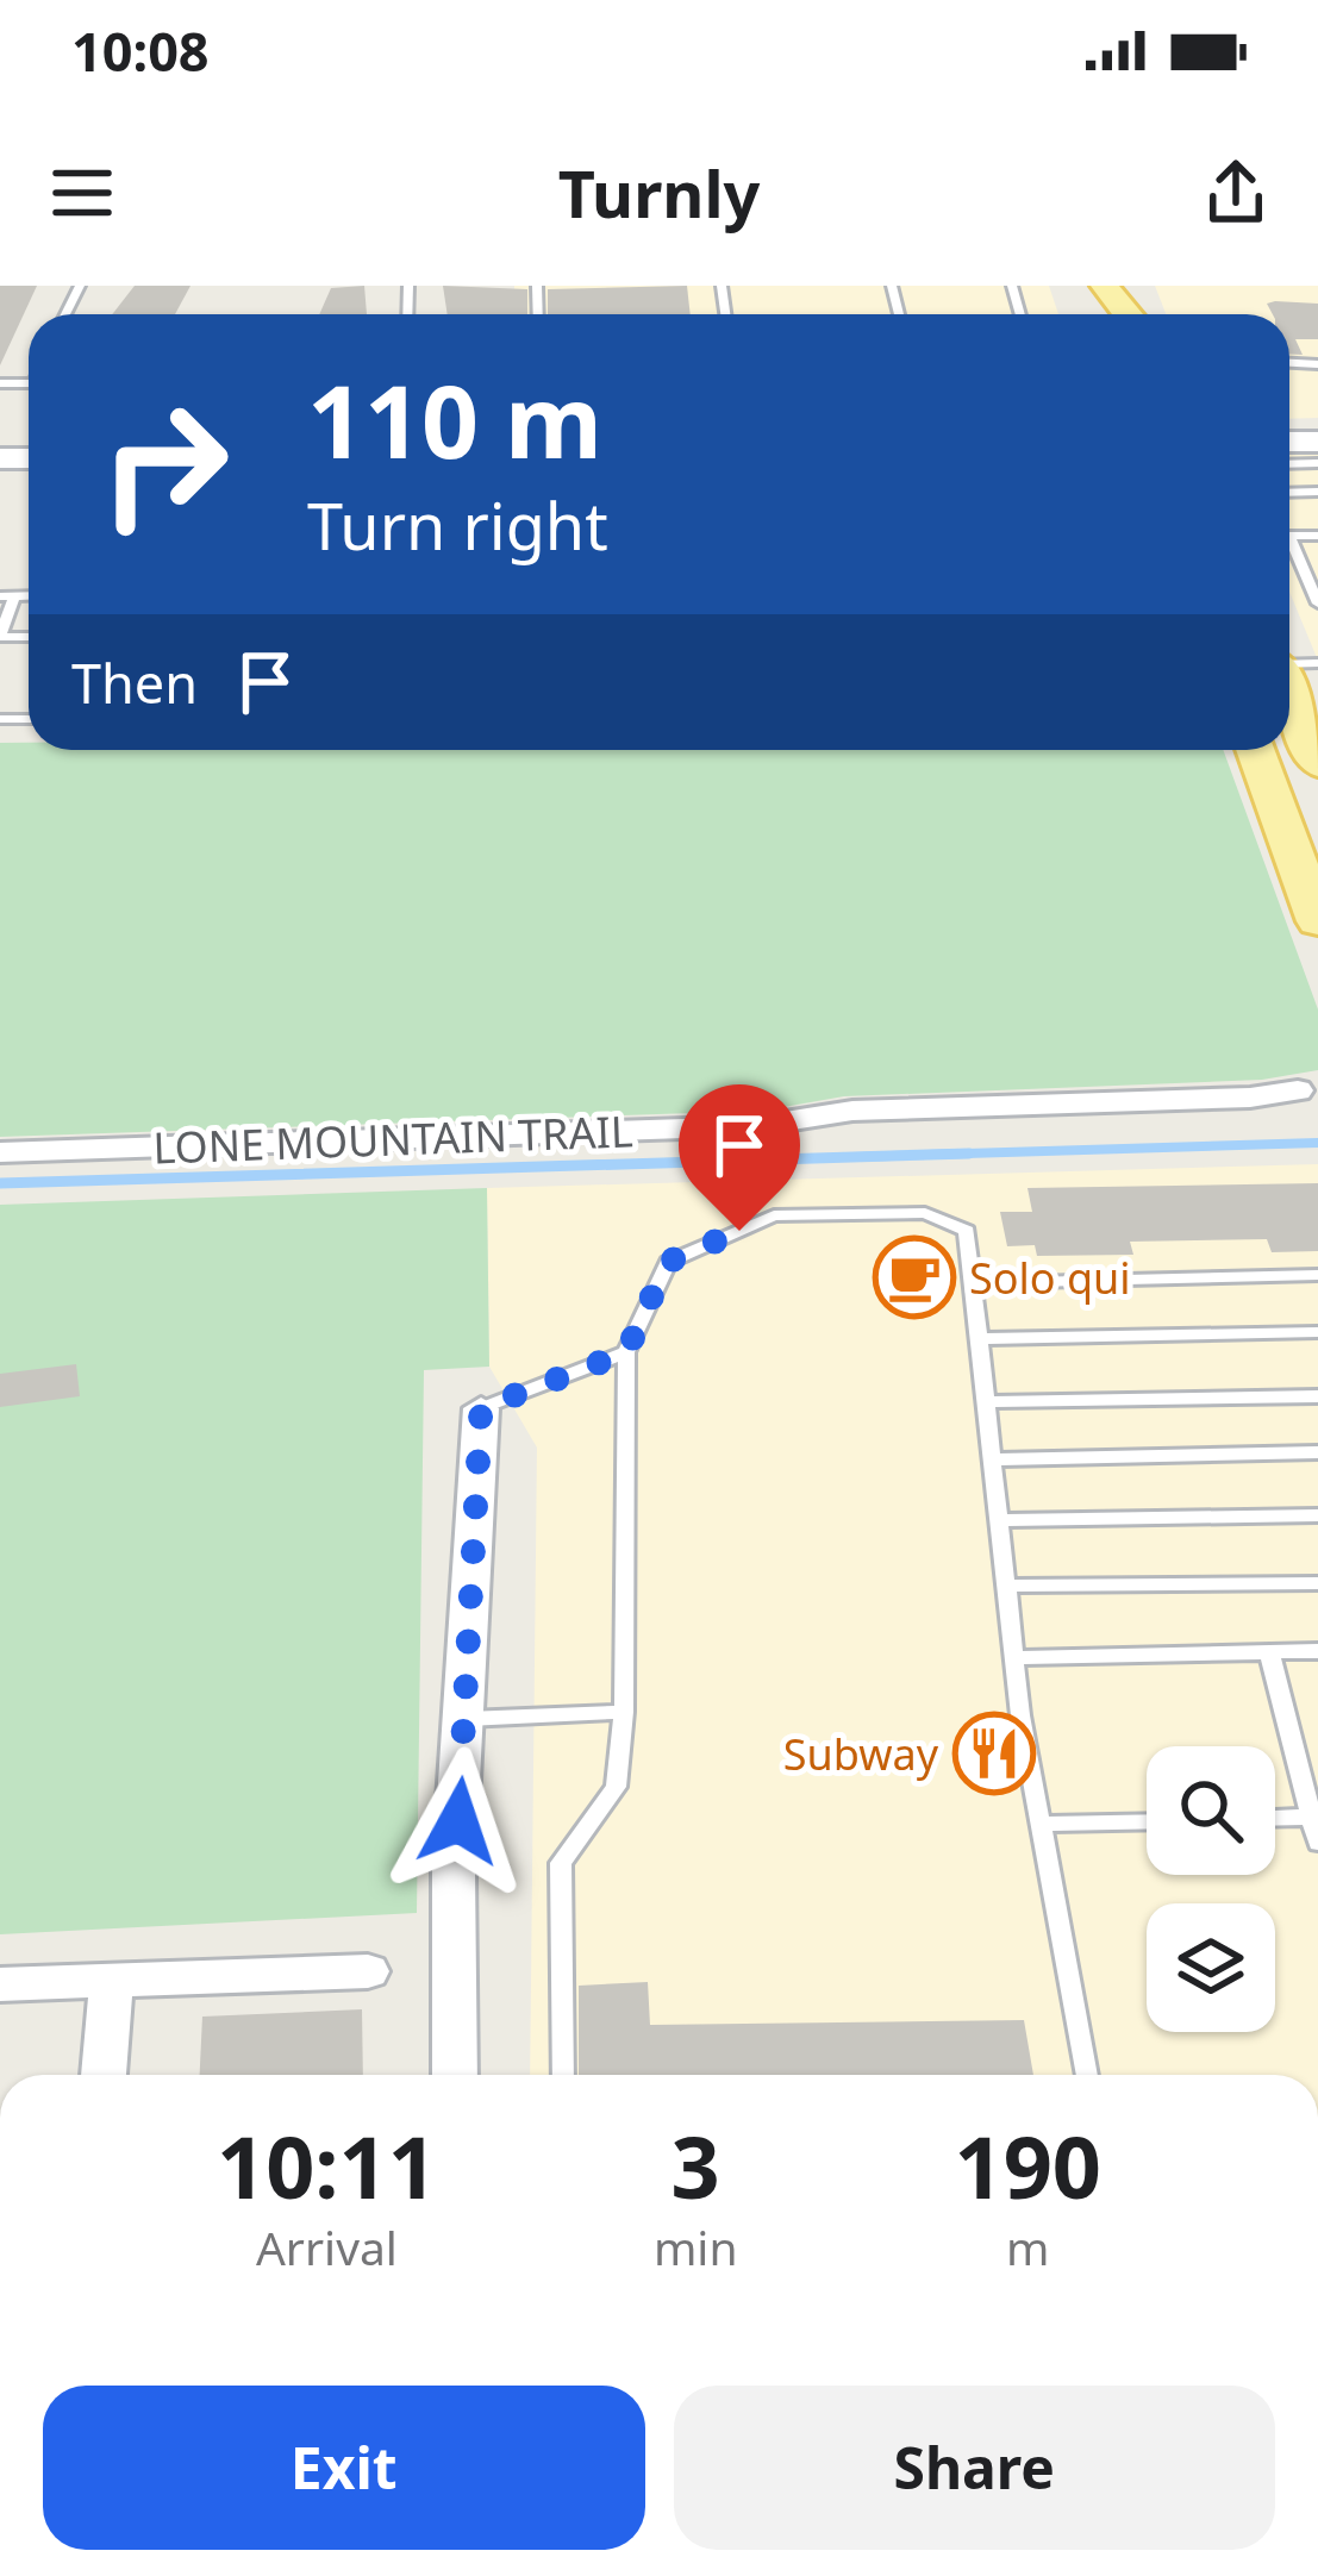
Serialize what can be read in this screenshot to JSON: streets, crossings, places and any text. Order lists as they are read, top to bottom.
{
  "streets": {
    "street": ["LONE MOUNTAIN TRAIL"]
  },
  "places": {
    "cafe": ["Solo qui"],
    "restaurant": ["Subway"]
  },
  "page": {
    "status": "10:08",
    "header": "Turnly",
    "turn": ["110 m", "Turn right"],
    "then": "Then",
    "eta": [
      "10:11",
      "Arrival",
      "3",
      "min",
      "190",
      "m"
    ],
    "buttons": ["Exit", "Share"]
  }
}
